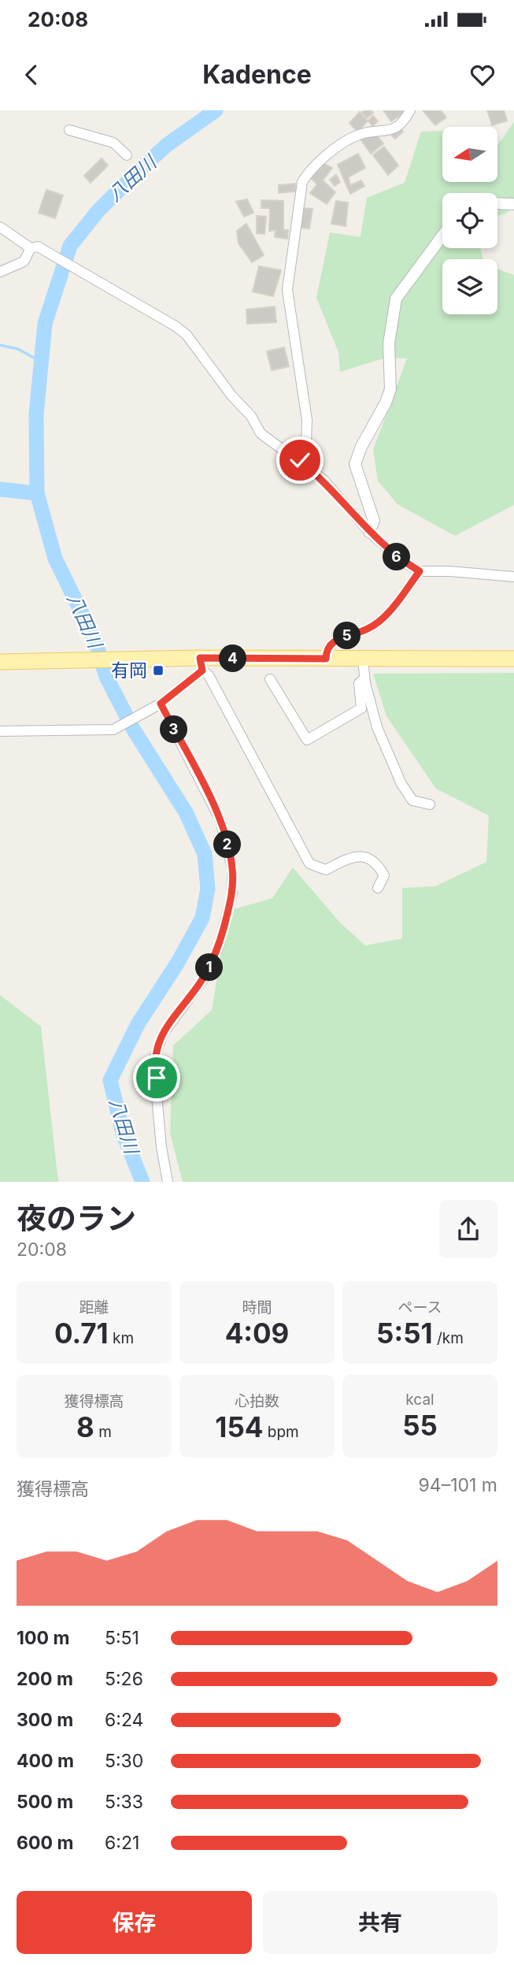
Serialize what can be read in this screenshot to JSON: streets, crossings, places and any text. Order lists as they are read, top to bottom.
{
  "water": ["八田川"],
  "places": {
    "transit": ["有岡"]
  },
  "north": "left",
  "page": {
    "status": "20:08",
    "header": "Kadence",
    "pins": [
      "6",
      "5",
      "4",
      "3",
      "2",
      "1"
    ],
    "heading": ["夜のラン", "20:08"],
    "stats": [
      ["距離", "0.71 km"],
      ["時間", "4:09"],
      ["ペース", "5:51 /km"],
      ["獲得標高", "8 m"],
      ["心拍数", "154 bpm"],
      ["kcal", "55"]
    ],
    "chart": ["獲得標高", "94–101 m"],
    "list": [
      {
        "name": "100 m",
        "note": "5:51"
      },
      {
        "name": "200 m",
        "note": "5:26"
      },
      {
        "name": "300 m",
        "note": "6:24"
      },
      {
        "name": "400 m",
        "note": "5:30"
      },
      {
        "name": "500 m",
        "note": "5:33"
      },
      {
        "name": "600 m",
        "note": "6:21"
      }
    ],
    "buttons": ["保存", "共有"]
  }
}
